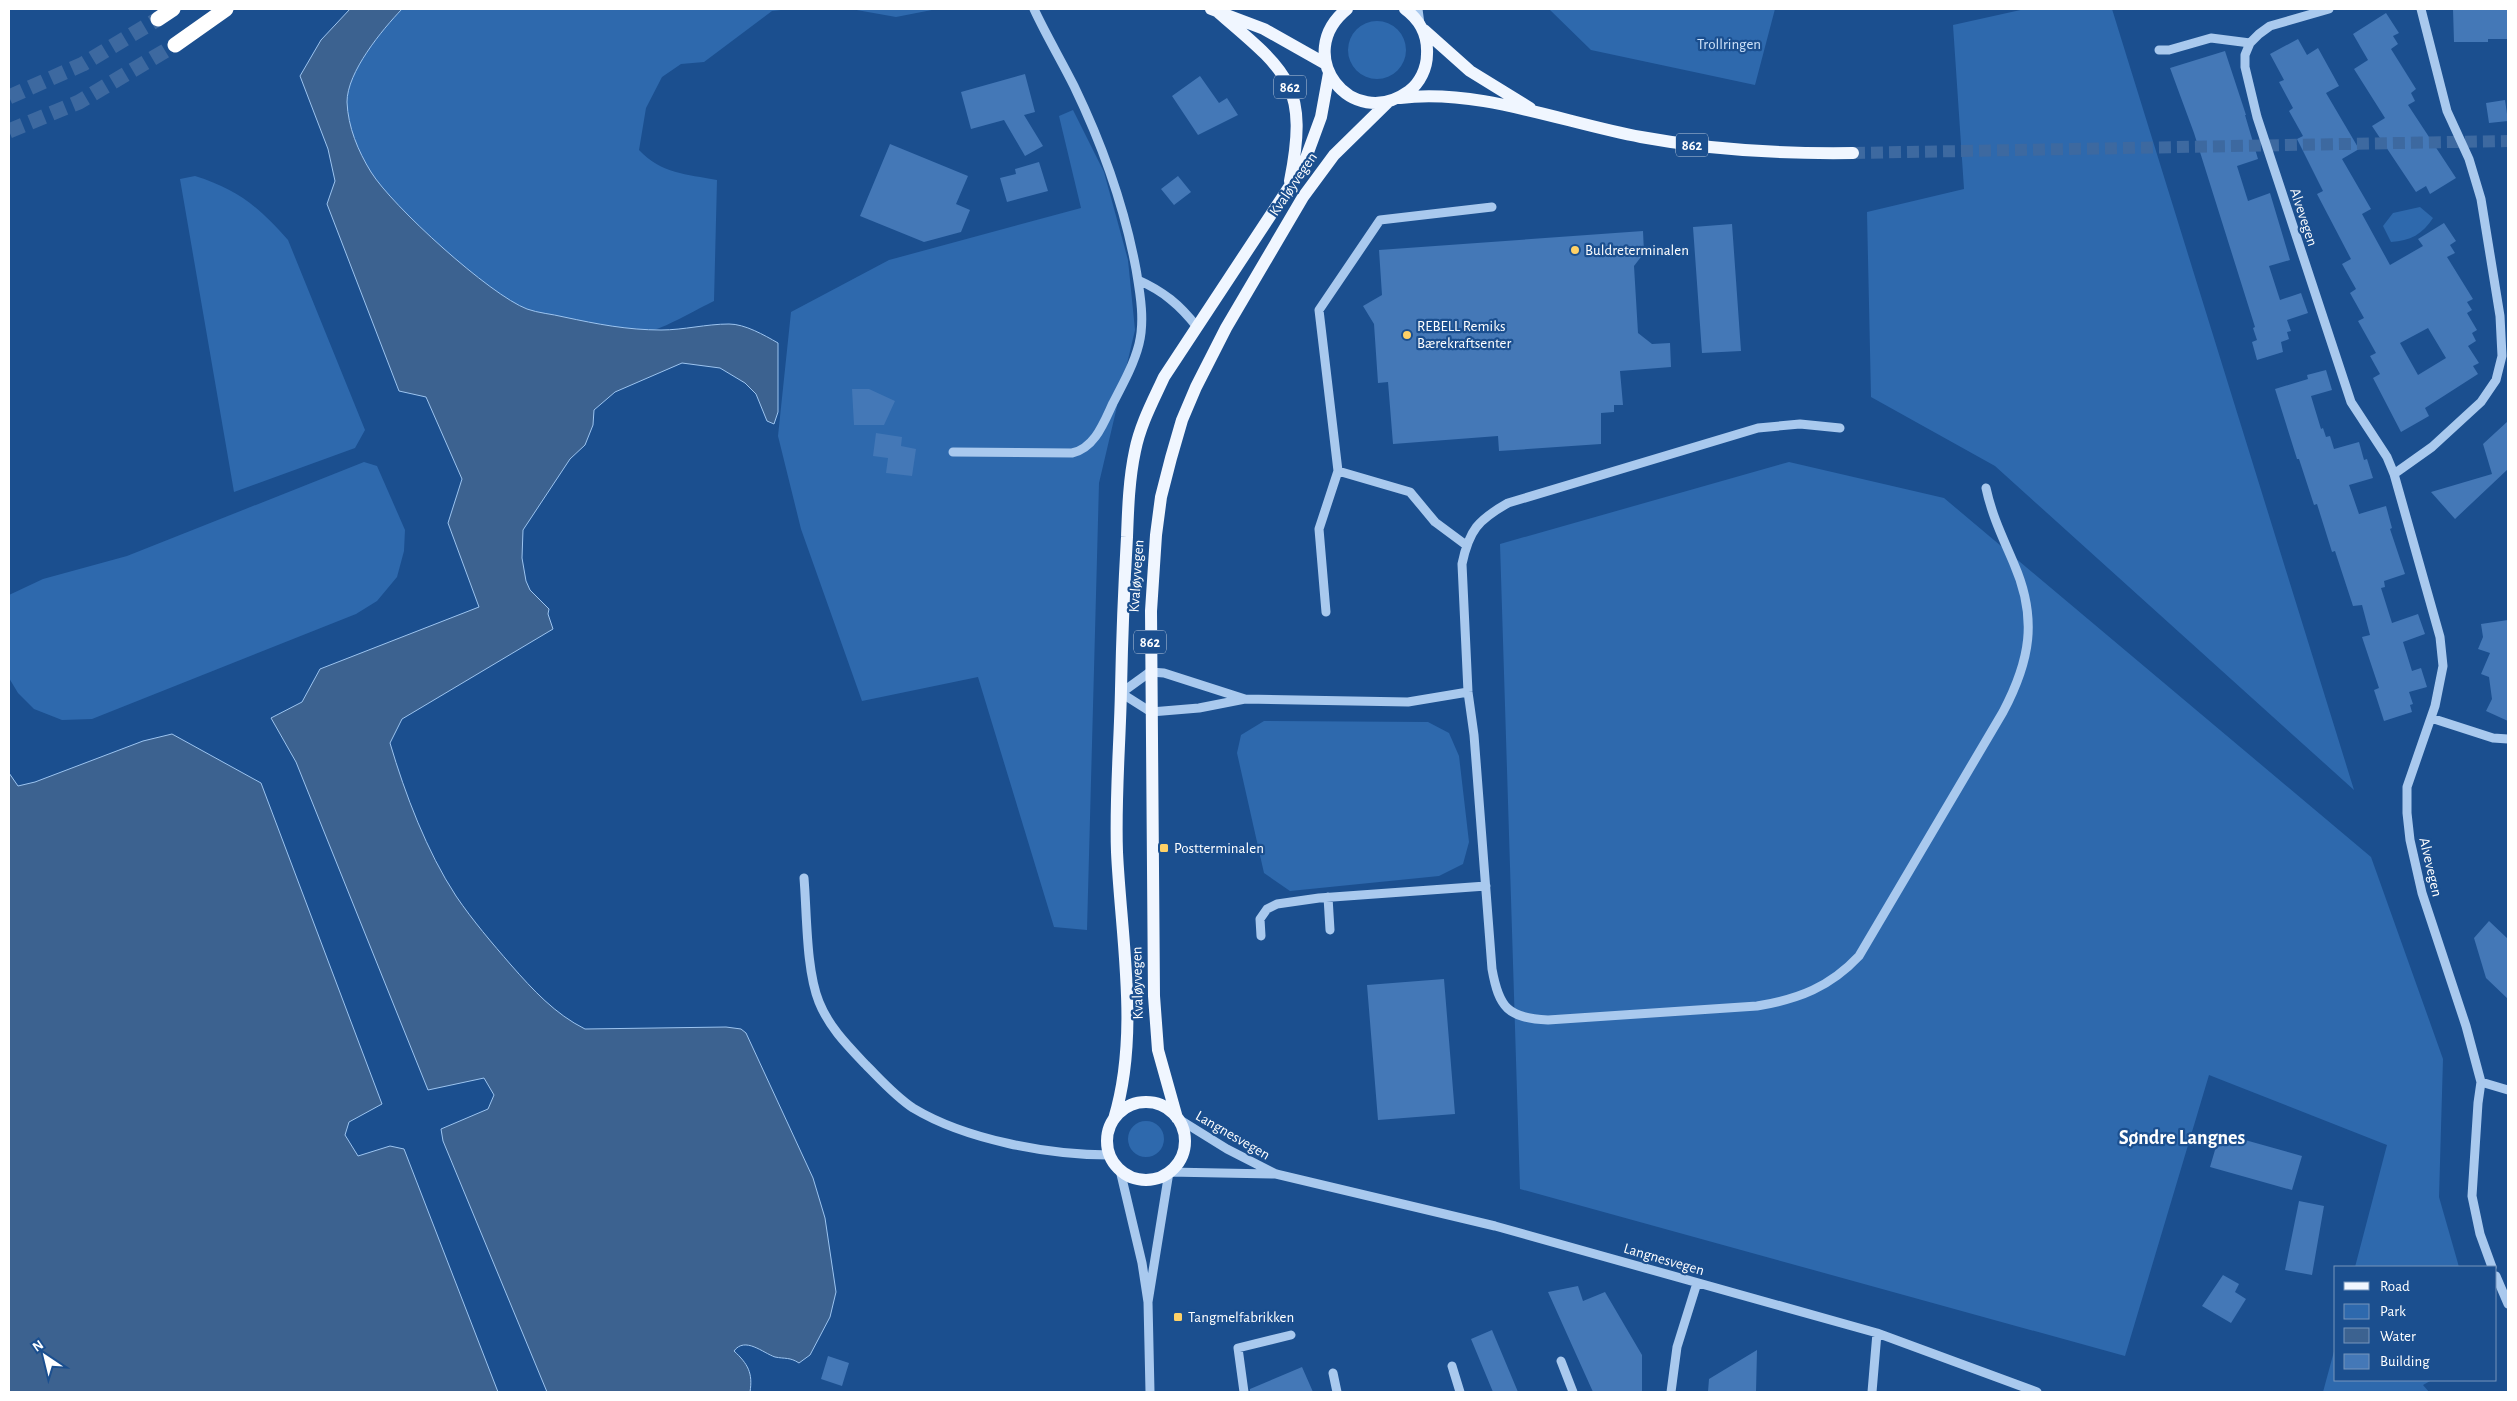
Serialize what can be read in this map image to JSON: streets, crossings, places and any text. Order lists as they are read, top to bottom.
{
  "streets": {
    "main road": ["862", "Kvaløyvegen"],
    "street": ["Alvevegen", "Langnesvegen"]
  },
  "crossings": [
    ["862", "Kvaløyvegen"],
    ["862", "Langnesvegen"],
    ["Kvaløyvegen", "Langnesvegen"]
  ],
  "districts": ["Søndre Langnes"],
  "parks": ["Trollringen"],
  "places": {
    "other": ["Buldreterminalen", "REBELL Remiks Bærekraftsenter"],
    "transit": ["Postterminalen", "Tangmelfabrikken"]
  },
  "legend": [
    "Road",
    "Park",
    "Water",
    "Building"
  ],
  "north": "top left"
}
